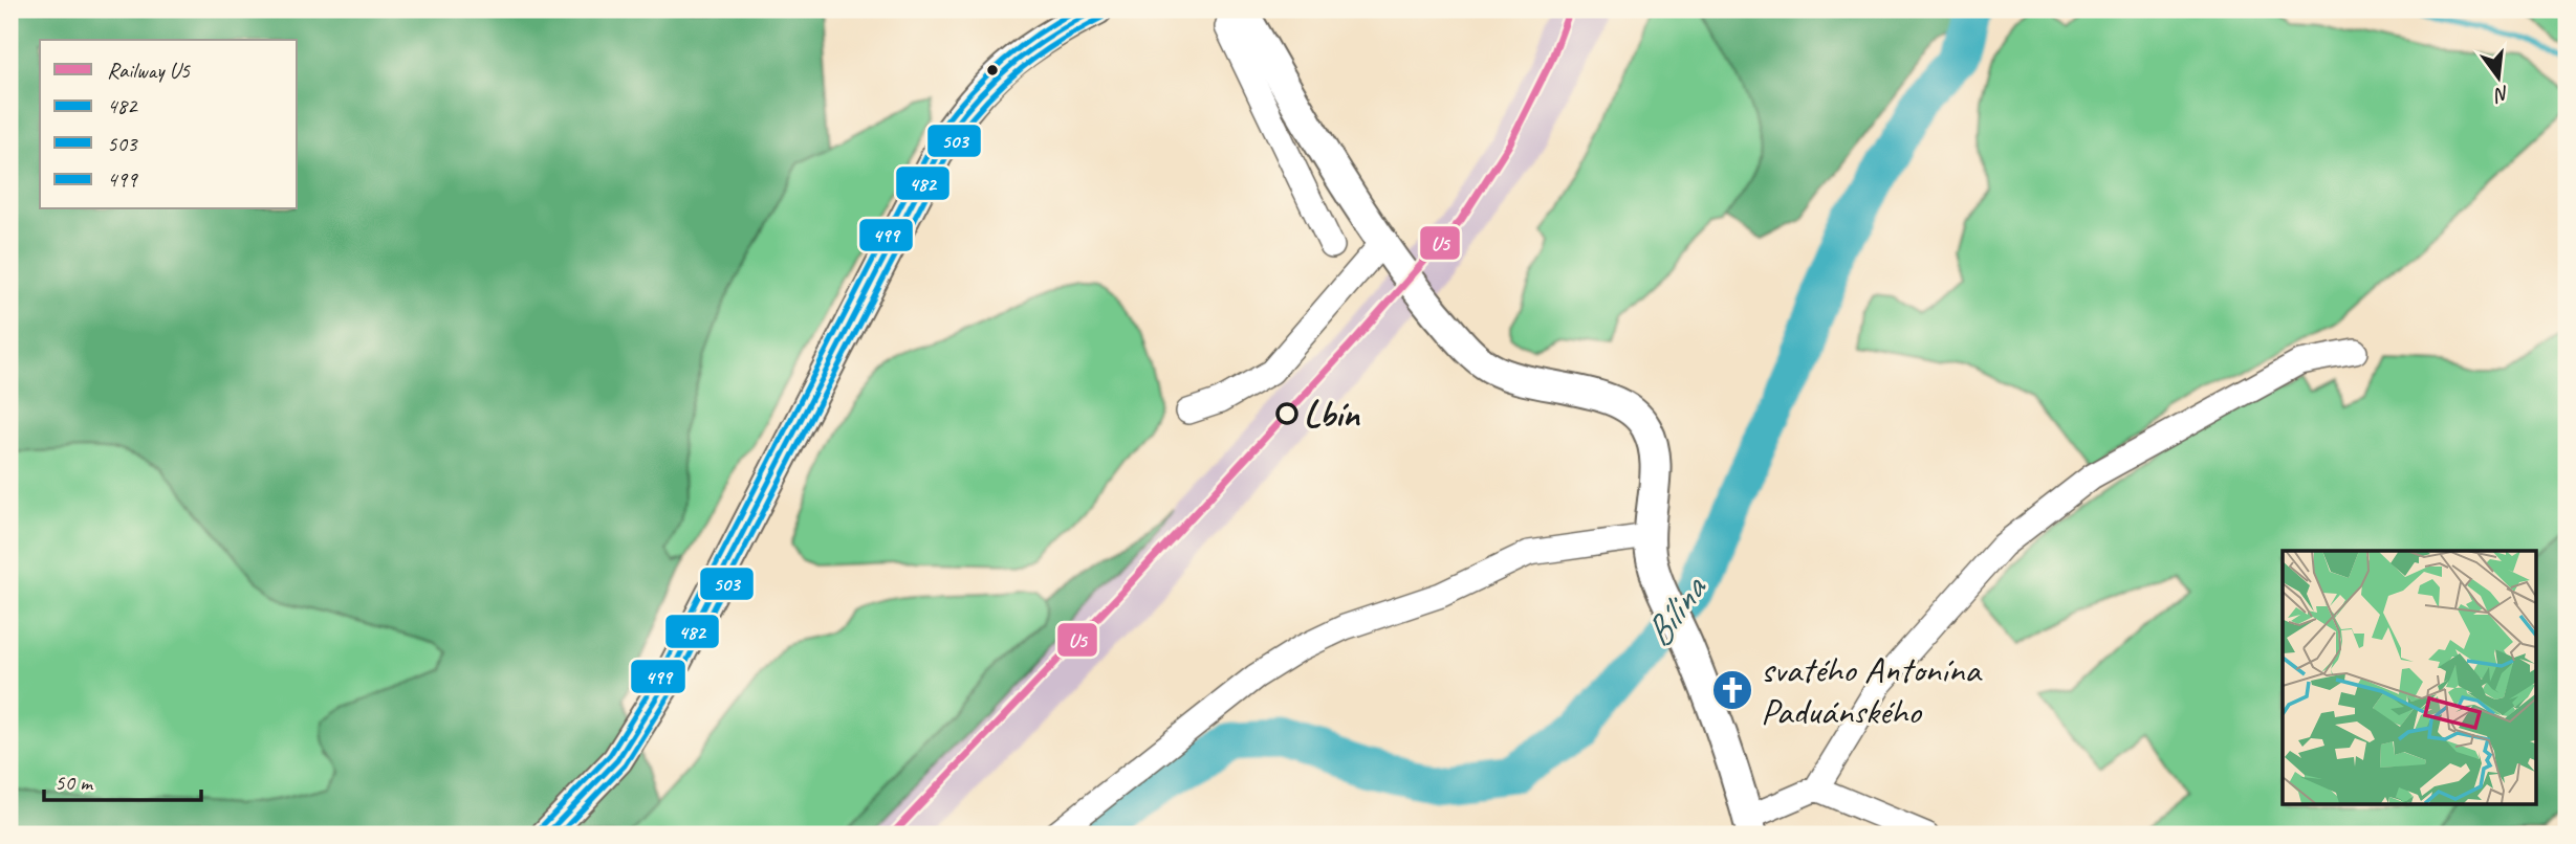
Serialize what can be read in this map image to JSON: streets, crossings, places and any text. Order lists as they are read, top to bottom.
{
  "water": ["Bílina"],
  "places": {
    "other": ["Lbín"],
    "church": ["svatého Antonína Paduánského"]
  },
  "lines": [
    "rail line U5",
    "transit line 482",
    "transit line 499",
    "transit line 503"
  ],
  "legend": [
    "Railway U5",
    "482",
    "503",
    "499"
  ],
  "scale_bar": "50 m",
  "north": "bottom"
}
